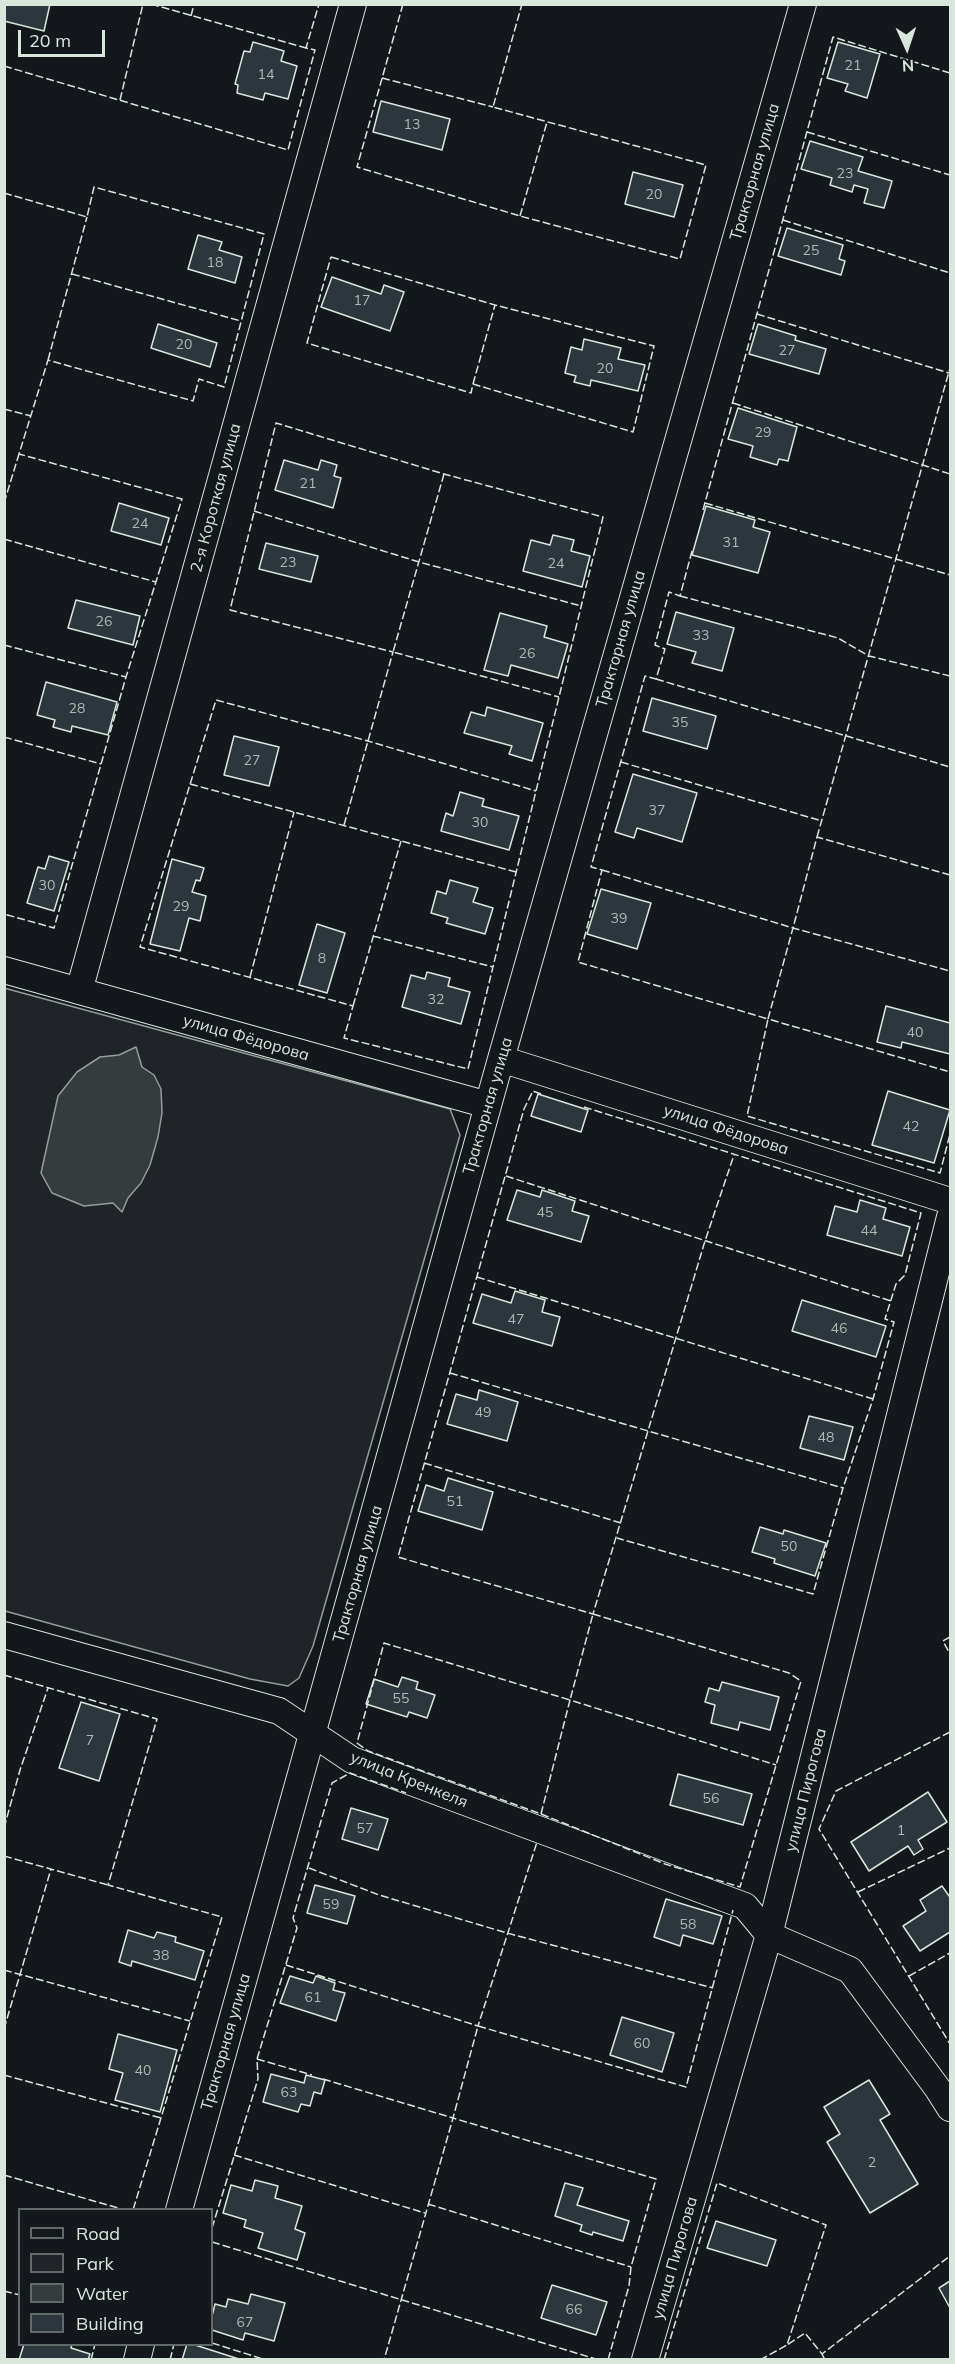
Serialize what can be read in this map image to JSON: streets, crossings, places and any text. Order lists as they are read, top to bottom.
{
  "streets": {
    "street": [
      "Тракторная улица",
      "2-я Короткая улица",
      "улица Фёдорова",
      "улица Кренкеля",
      "улица Пирогова"
    ]
  },
  "crossings": [
    ["Тракторная улица", "улица Фёдорова"],
    ["Тракторная улица", "улица Кренкеля"],
    ["2-я Короткая улица", "улица Фёдорова"],
    ["улица Кренкеля", "улица Пирогова"]
  ],
  "house_numbers": [
    "21",
    "14",
    "13",
    "23",
    "20",
    "25",
    "18",
    "17",
    "20",
    "27",
    "20",
    "29",
    "21",
    "24",
    "31",
    "23",
    "24",
    "26",
    "33",
    "26",
    "28",
    "35",
    "27",
    "37",
    "30",
    "30",
    "29",
    "39",
    "8",
    "32",
    "40",
    "42",
    "45",
    "44",
    "47",
    "46",
    "49",
    "48",
    "51",
    "50",
    "55",
    "7",
    "56",
    "57",
    "1",
    "59",
    "58",
    "38",
    "61",
    "60",
    "40",
    "63",
    "2",
    "66",
    "67"
  ],
  "legend": [
    "Road",
    "Park",
    "Water",
    "Building"
  ],
  "scale_bar": "20 m",
  "north": "bottom"
}
